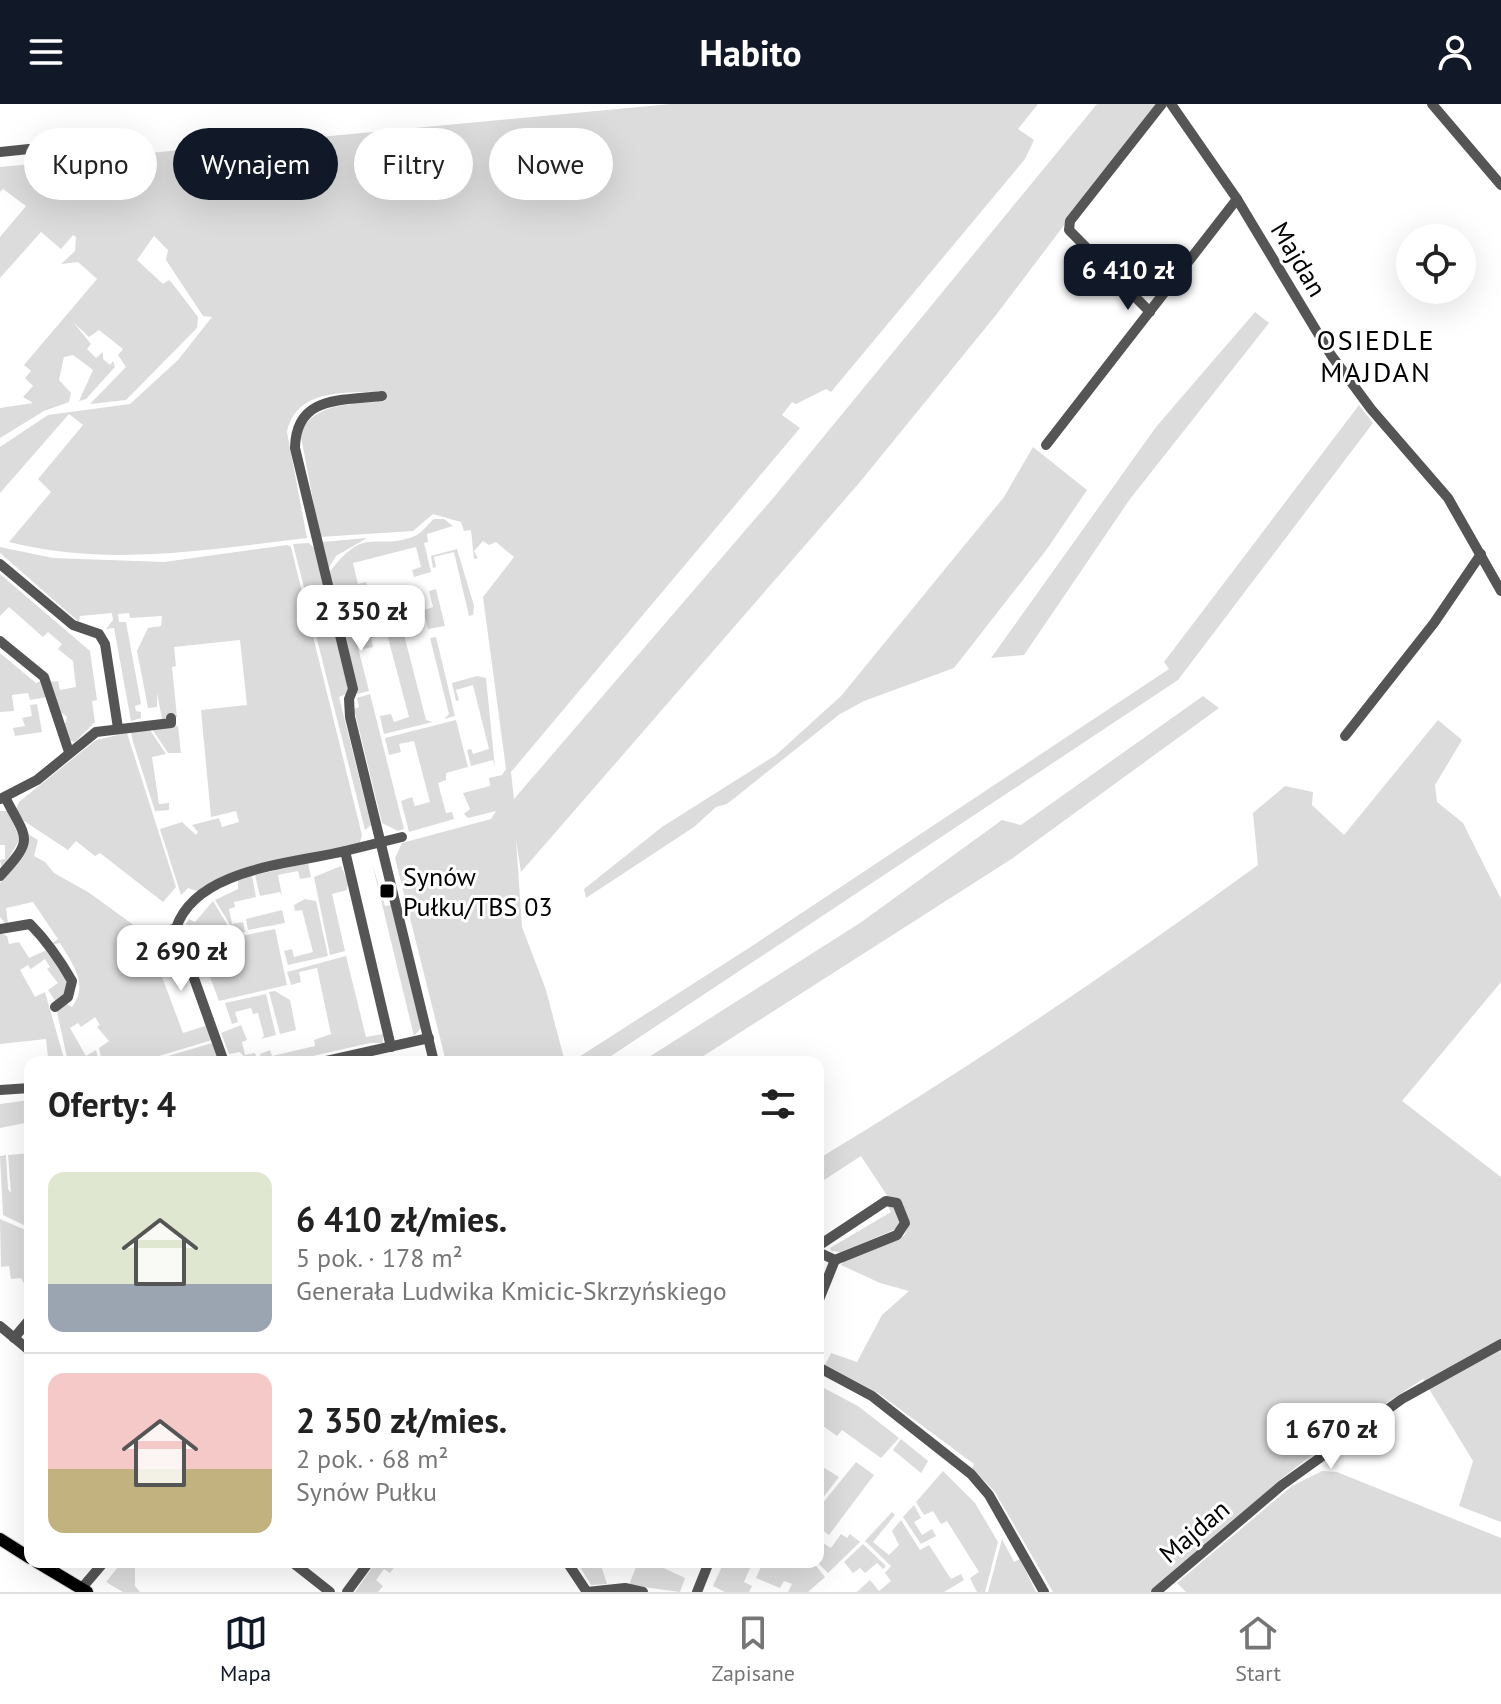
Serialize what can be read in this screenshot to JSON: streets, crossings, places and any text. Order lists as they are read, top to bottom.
{
  "streets": {
    "street": ["Majdan"]
  },
  "districts": ["OSIEDLE MAJDAN"],
  "places": {
    "transit": ["Synów Pułku/TBS 03"]
  },
  "page": {
    "header": "Habito",
    "chip": [
      "Kupno",
      "Wynajem",
      "Filtry",
      "Nowe"
    ],
    "price": [
      "6 410 zł",
      "2 350 zł",
      "2 690 zł",
      "1 670 zł"
    ],
    "heading": "Oferty: 4",
    "list": [
      {
        "name": "6 410 zł/mies.",
        "note": "5 pok. · 178 m² · Generała Ludwika Kmicic-Skrzyńskiego"
      },
      {
        "name": "2 350 zł/mies.",
        "note": "2 pok. · 68 m² · Synów Pułku"
      }
    ],
    "tabs": ["Mapa", "Zapisane", "Start"]
  }
}
